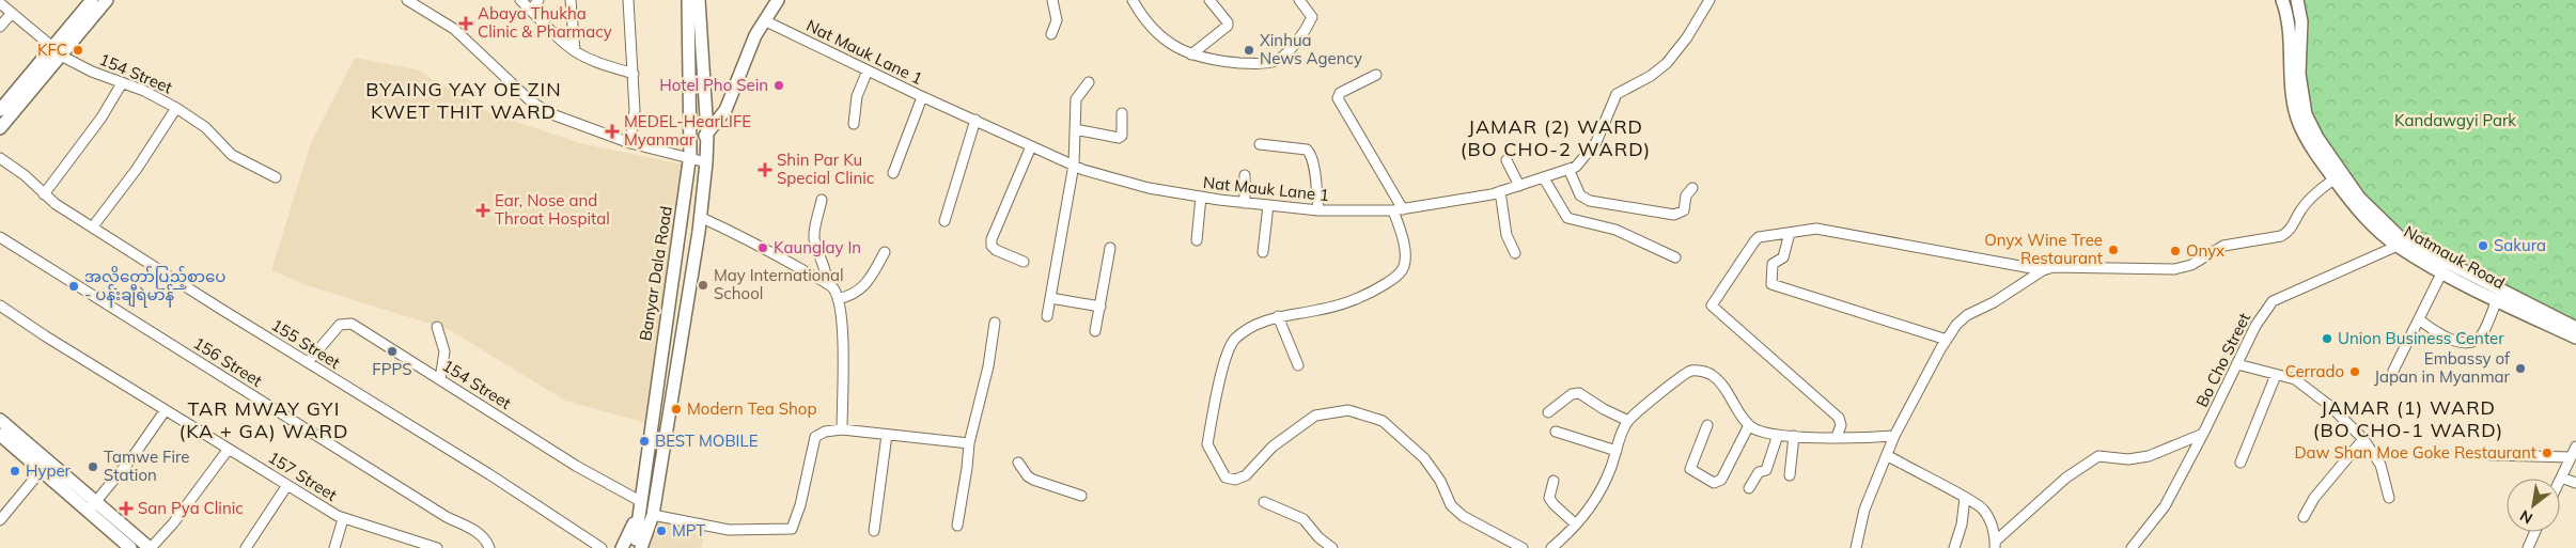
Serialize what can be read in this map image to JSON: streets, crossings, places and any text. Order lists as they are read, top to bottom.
{
  "streets": {
    "main road": ["Natmauk Road", "Banyar Dala Road"],
    "street": [
      "Nat Mauk Lane 1",
      "154 Street",
      "155 Street",
      "Bo Cho Street",
      "156 Street",
      "157 Street"
    ]
  },
  "crossings": [
    ["154 Street", "Banyar Dala Road"],
    ["154 Street", "155 Street"],
    ["Natmauk Road", "Bo Cho Street"]
  ],
  "districts": [
    "BYAING YAY OE ZIN KWET THIT WARD",
    "JAMAR (2) WARD (BO CHO-2 WARD)",
    "JAMAR (1) WARD (BO CHO-1 WARD)",
    "TAR MWAY GYI (KA + GA) WARD"
  ],
  "parks": ["Kandawgyi Park"],
  "places": {
    "health": [
      "Abaya Thukha Clinic & Pharmacy",
      "MEDEL-HearLIFE Myanmar",
      "Shin Par Ku Special Clinic",
      "Ear, Nose and Throat Hospital",
      "San Pya Clinic"
    ],
    "other": [
      "KFC",
      "Xinhua News Agency",
      "Hotel Pho Sein",
      "Sakura",
      "Kaunglay In",
      "Onyx Wine Tree Restaurant",
      "Onyx",
      "May International School",
      "အလိုတော်ပြည့်စာပေ - ပန်းချီရဲမာန်",
      "Union Business Center",
      "FPPS",
      "Embassy of Japan in Myanmar",
      "Cerrado",
      "Modern Tea Shop",
      "BEST MOBILE",
      "Daw Shan Moe Goke Restaurant",
      "Tamwe Fire Station",
      "Hyper",
      "MPT"
    ]
  },
  "north": "bottom left"
}
